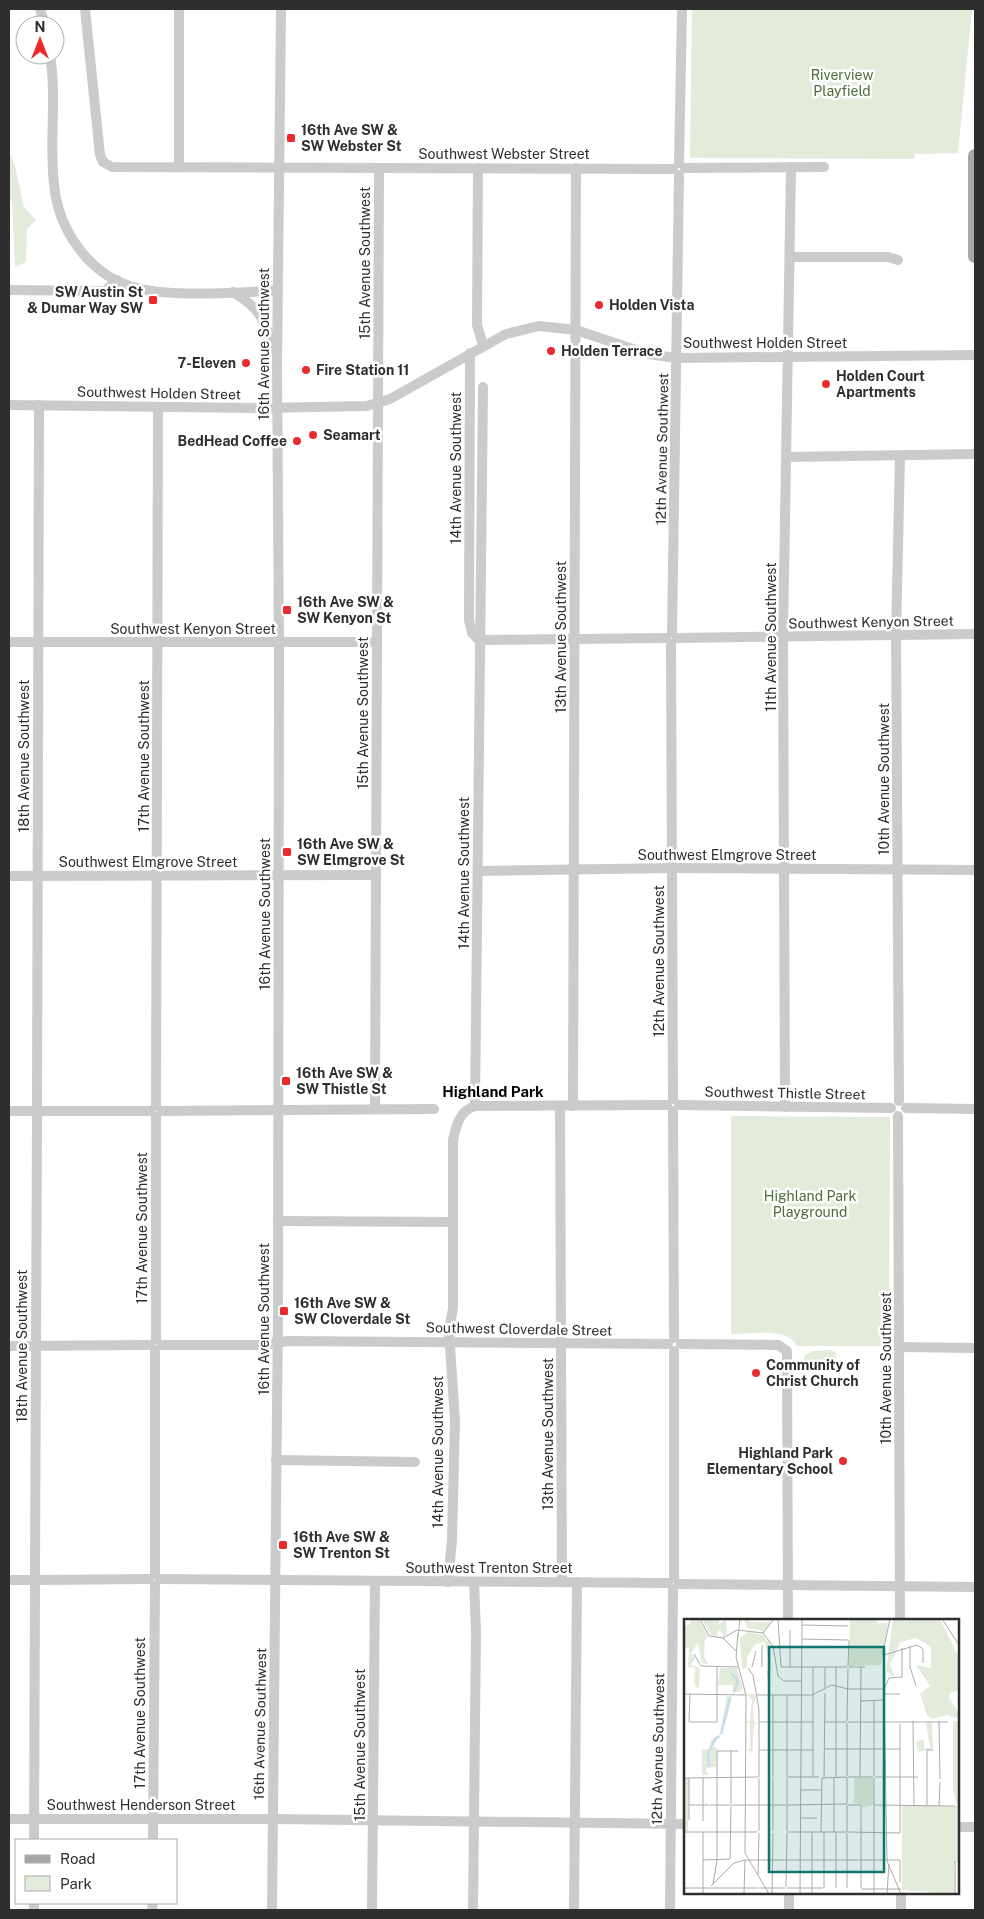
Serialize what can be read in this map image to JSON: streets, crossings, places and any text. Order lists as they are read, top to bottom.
{
  "streets": {
    "street": [
      "Southwest Webster Street",
      "15th Avenue Southwest",
      "Southwest Holden Street",
      "16th Avenue Southwest",
      "12th Avenue Southwest",
      "14th Avenue Southwest",
      "Southwest Kenyon Street",
      "13th Avenue Southwest",
      "11th Avenue Southwest",
      "18th Avenue Southwest",
      "17th Avenue Southwest",
      "10th Avenue Southwest",
      "Southwest Elmgrove Street",
      "Southwest Thistle Street",
      "Southwest Cloverdale Street",
      "Southwest Trenton Street",
      "Southwest Henderson Street"
    ]
  },
  "crossings": [
    ["Southwest Webster Street", "15th Avenue Southwest"],
    ["Southwest Webster Street", "16th Avenue Southwest"],
    ["Southwest Webster Street", "12th Avenue Southwest"],
    ["Southwest Webster Street", "13th Avenue Southwest"],
    ["Southwest Webster Street", "11th Avenue Southwest"],
    ["15th Avenue Southwest", "Southwest Holden Street"],
    ["15th Avenue Southwest", "Southwest Kenyon Street"],
    ["15th Avenue Southwest", "Southwest Elmgrove Street"],
    ["15th Avenue Southwest", "Southwest Trenton Street"],
    ["15th Avenue Southwest", "Southwest Henderson Street"],
    ["Southwest Holden Street", "16th Avenue Southwest"],
    ["Southwest Holden Street", "12th Avenue Southwest"],
    ["Southwest Holden Street", "14th Avenue Southwest"],
    ["Southwest Holden Street", "13th Avenue Southwest"],
    ["Southwest Holden Street", "11th Avenue Southwest"],
    ["Southwest Holden Street", "18th Avenue Southwest"],
    ["Southwest Holden Street", "17th Avenue Southwest"],
    ["16th Avenue Southwest", "Southwest Kenyon Street"],
    ["16th Avenue Southwest", "Southwest Elmgrove Street"],
    ["16th Avenue Southwest", "Southwest Cloverdale Street"],
    ["16th Avenue Southwest", "Southwest Trenton Street"],
    ["16th Avenue Southwest", "Southwest Henderson Street"],
    ["12th Avenue Southwest", "Southwest Kenyon Street"],
    ["12th Avenue Southwest", "Southwest Elmgrove Street"],
    ["12th Avenue Southwest", "Southwest Thistle Street"],
    ["12th Avenue Southwest", "Southwest Cloverdale Street"],
    ["12th Avenue Southwest", "Southwest Trenton Street"],
    ["12th Avenue Southwest", "Southwest Henderson Street"],
    ["14th Avenue Southwest", "Southwest Kenyon Street"],
    ["14th Avenue Southwest", "Southwest Elmgrove Street"],
    ["14th Avenue Southwest", "Southwest Thistle Street"],
    ["14th Avenue Southwest", "Southwest Cloverdale Street"],
    ["14th Avenue Southwest", "Southwest Trenton Street"],
    ["Southwest Kenyon Street", "13th Avenue Southwest"],
    ["Southwest Kenyon Street", "11th Avenue Southwest"],
    ["Southwest Kenyon Street", "18th Avenue Southwest"],
    ["Southwest Kenyon Street", "17th Avenue Southwest"],
    ["Southwest Kenyon Street", "10th Avenue Southwest"],
    ["13th Avenue Southwest", "Southwest Elmgrove Street"],
    ["13th Avenue Southwest", "Southwest Thistle Street"],
    ["13th Avenue Southwest", "Southwest Cloverdale Street"],
    ["13th Avenue Southwest", "Southwest Trenton Street"],
    ["11th Avenue Southwest", "Southwest Elmgrove Street"],
    ["11th Avenue Southwest", "Southwest Thistle Street"],
    ["18th Avenue Southwest", "Southwest Elmgrove Street"],
    ["18th Avenue Southwest", "Southwest Cloverdale Street"],
    ["18th Avenue Southwest", "Southwest Trenton Street"],
    ["18th Avenue Southwest", "Southwest Henderson Street"],
    ["17th Avenue Southwest", "Southwest Elmgrove Street"],
    ["17th Avenue Southwest", "Southwest Cloverdale Street"],
    ["17th Avenue Southwest", "Southwest Trenton Street"],
    ["17th Avenue Southwest", "Southwest Henderson Street"],
    ["10th Avenue Southwest", "Southwest Elmgrove Street"],
    ["10th Avenue Southwest", "Southwest Thistle Street"],
    ["10th Avenue Southwest", "Southwest Trenton Street"],
    ["Southwest Cloverdale Street", "Southwest Trenton Street"]
  ],
  "districts": ["Highland Park"],
  "parks": ["Riverview Playfield", "Highland Park Playground"],
  "places": {
    "transit": [
      "16th Ave SW & SW Webster St",
      "SW Austin St & Dumar Way SW",
      "16th Ave SW & SW Kenyon St",
      "16th Ave SW & SW Elmgrove St",
      "16th Ave SW & SW Thistle St",
      "16th Ave SW & SW Cloverdale St",
      "16th Ave SW & SW Trenton St"
    ],
    "other": [
      "Holden Vista",
      "Holden Terrace",
      "7-Eleven",
      "Fire Station 11",
      "Holden Court Apartments",
      "Seamart",
      "BedHead Coffee",
      "Community of Christ Church",
      "Highland Park Elementary School"
    ]
  },
  "legend": ["Road", "Park"],
  "north": "top"
}
